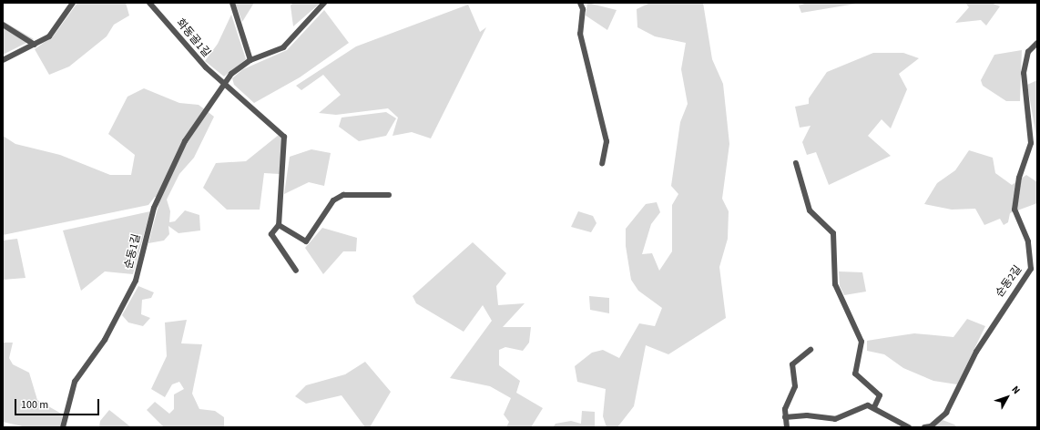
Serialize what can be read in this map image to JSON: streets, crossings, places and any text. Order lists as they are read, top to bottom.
{
  "streets": {
    "street": ["화동골1길", "순동1길", "순동2길"]
  },
  "crossings": [
    ["화동골1길", "순동1길"]
  ],
  "scale_bar": "100 m",
  "north": "top right"
}
